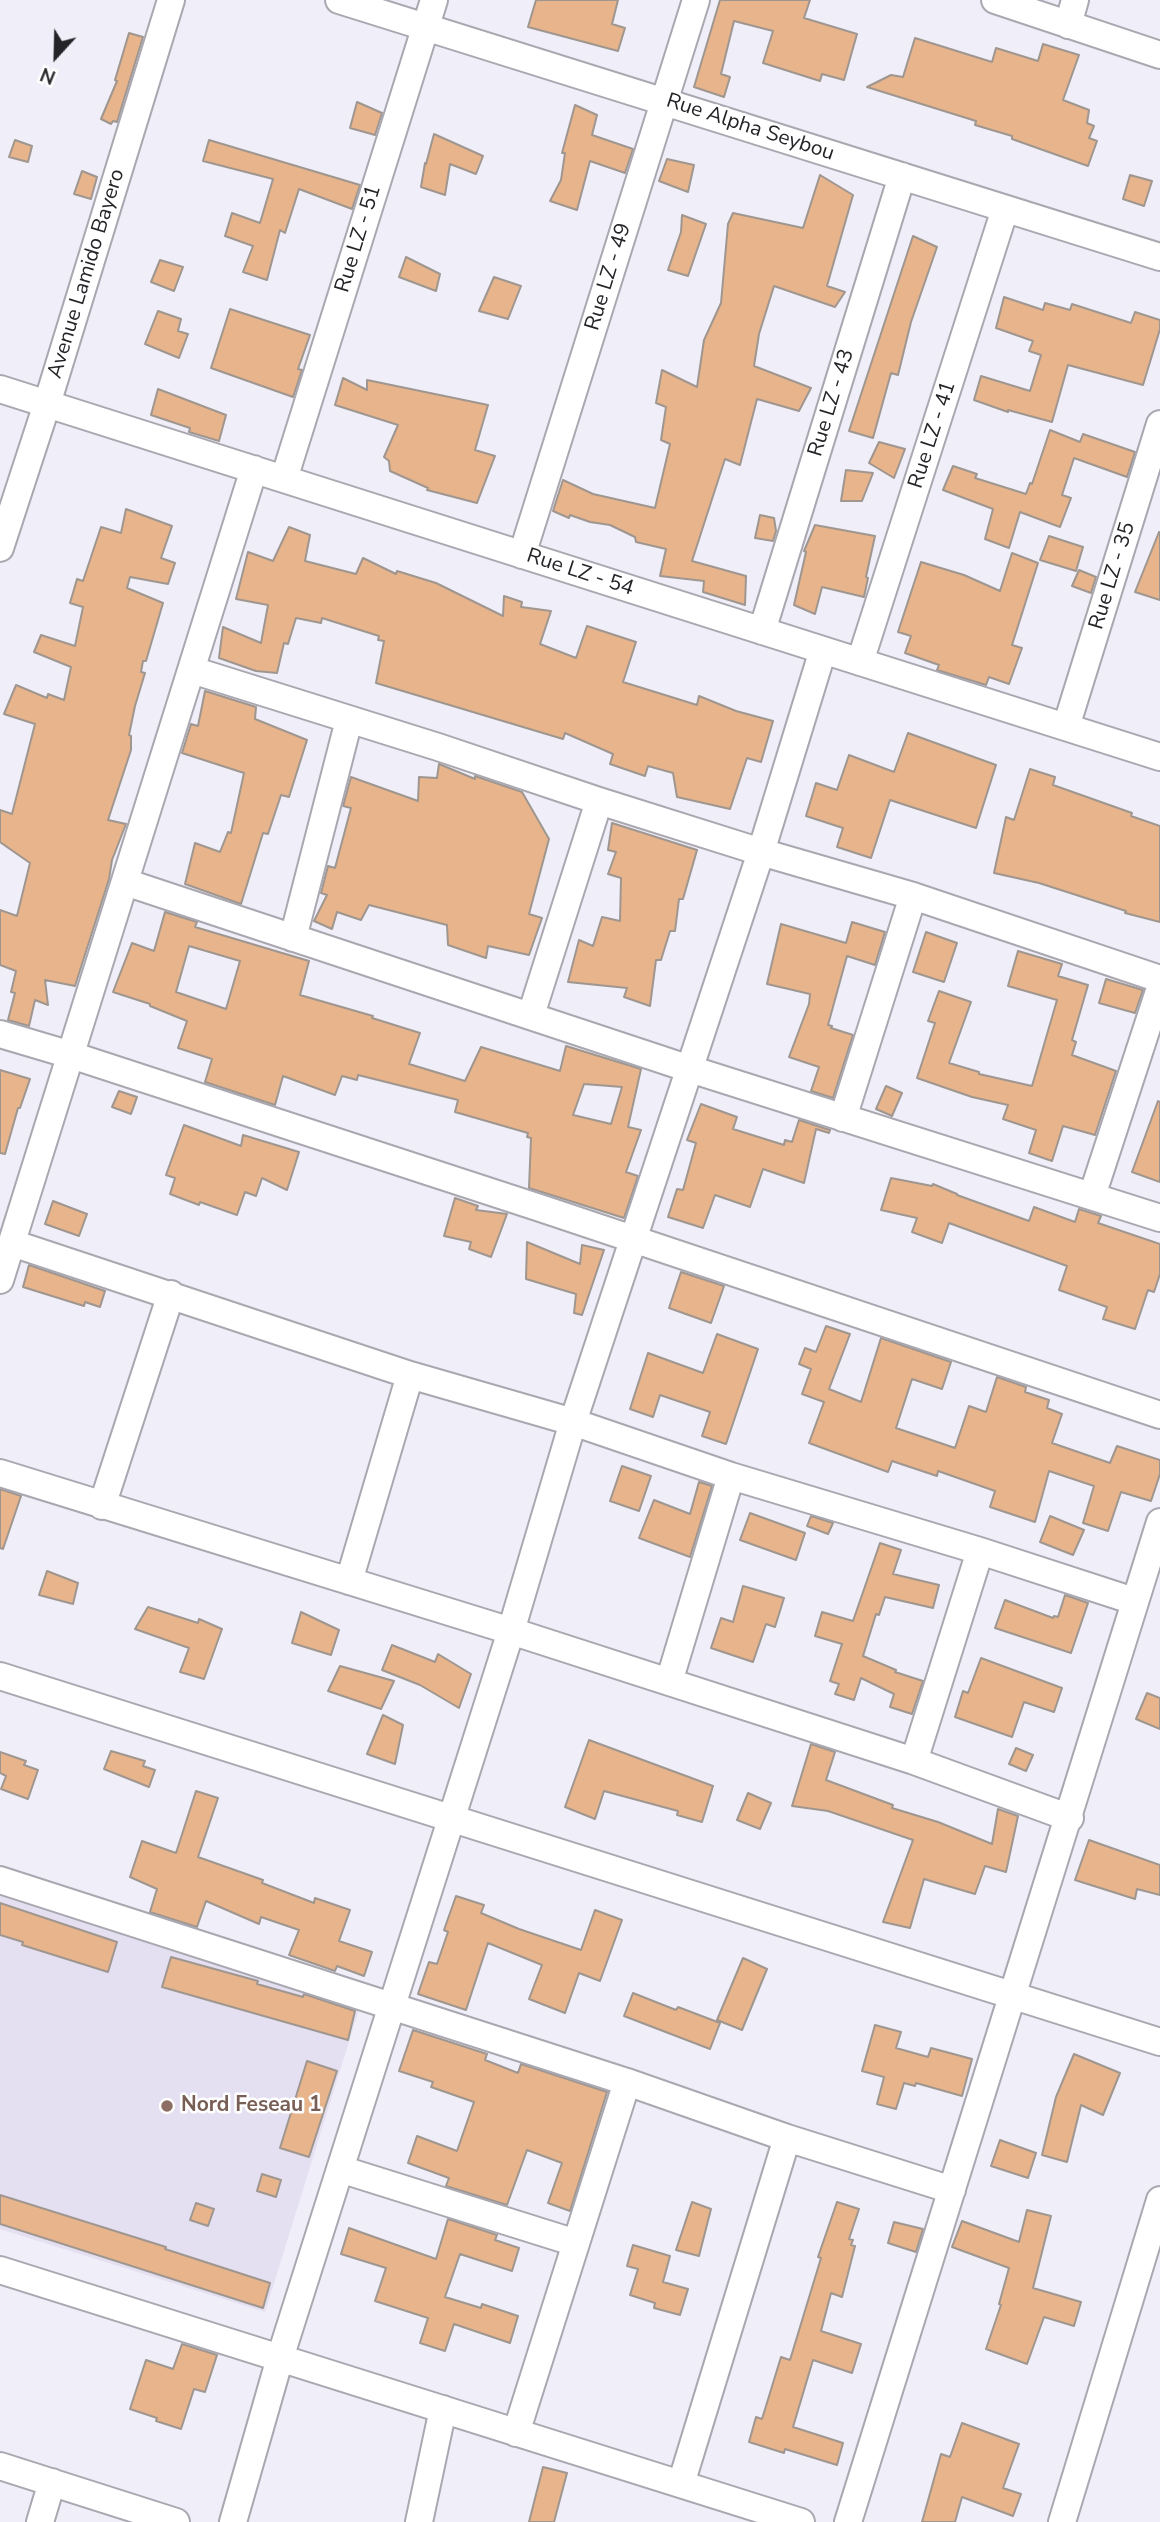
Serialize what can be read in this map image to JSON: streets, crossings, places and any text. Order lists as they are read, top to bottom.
{
  "streets": {
    "street": [
      "Rue Alpha Seybou",
      "Rue LZ - 51",
      "Avenue Lamido Bayero",
      "Rue LZ - 49",
      "Rue LZ - 43",
      "Rue LZ - 41",
      "Rue LZ - 54",
      "Rue LZ - 35"
    ]
  },
  "crossings": [
    ["Rue Alpha Seybou", "Rue LZ - 51"],
    ["Rue Alpha Seybou", "Rue LZ - 49"],
    ["Rue Alpha Seybou", "Rue LZ - 43"],
    ["Rue Alpha Seybou", "Rue LZ - 41"],
    ["Rue LZ - 51", "Rue LZ - 54"],
    ["Avenue Lamido Bayero", "Rue LZ - 54"],
    ["Rue LZ - 49", "Rue LZ - 54"],
    ["Rue LZ - 43", "Rue LZ - 54"],
    ["Rue LZ - 41", "Rue LZ - 54"],
    ["Rue LZ - 54", "Rue LZ - 35"]
  ],
  "places": ["Nord Feseau 1"],
  "north": "bottom"
}
